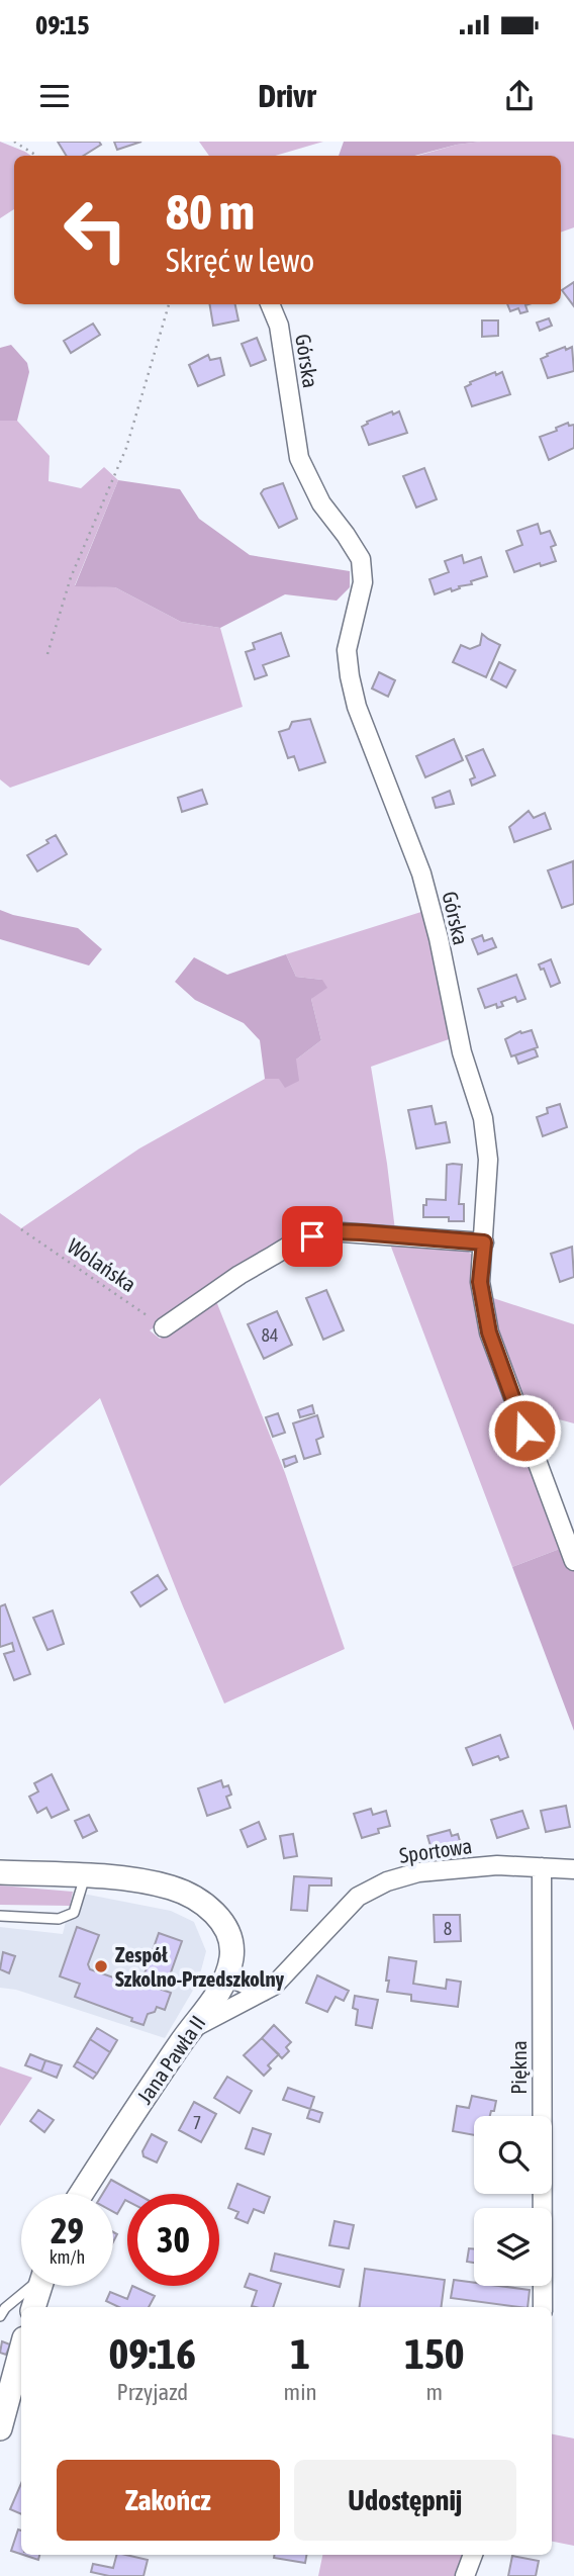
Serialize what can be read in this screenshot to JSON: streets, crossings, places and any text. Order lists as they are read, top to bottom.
{
  "streets": {
    "street": [
      "Górska",
      "Sportowa",
      "Jana Pawła II",
      "Piękna"
    ],
    "path": ["Wolańska"]
  },
  "crossings": [
    ["Sportowa", "Jana Pawła II"],
    ["Sportowa", "Piękna"]
  ],
  "places": ["Zespół Szkolno-Przedszkolny"],
  "house_numbers": ["84", "8", "7"],
  "page": {
    "status": "09:15",
    "header": "Drivr",
    "turn": ["80 m", "Skręć w lewo"],
    "speed": "29 km/h",
    "limit": "30",
    "eta": [
      "09:16",
      "Przyjazd",
      "1",
      "min",
      "150",
      "m"
    ],
    "buttons": ["Zakończ", "Udostępnij"]
  }
}
